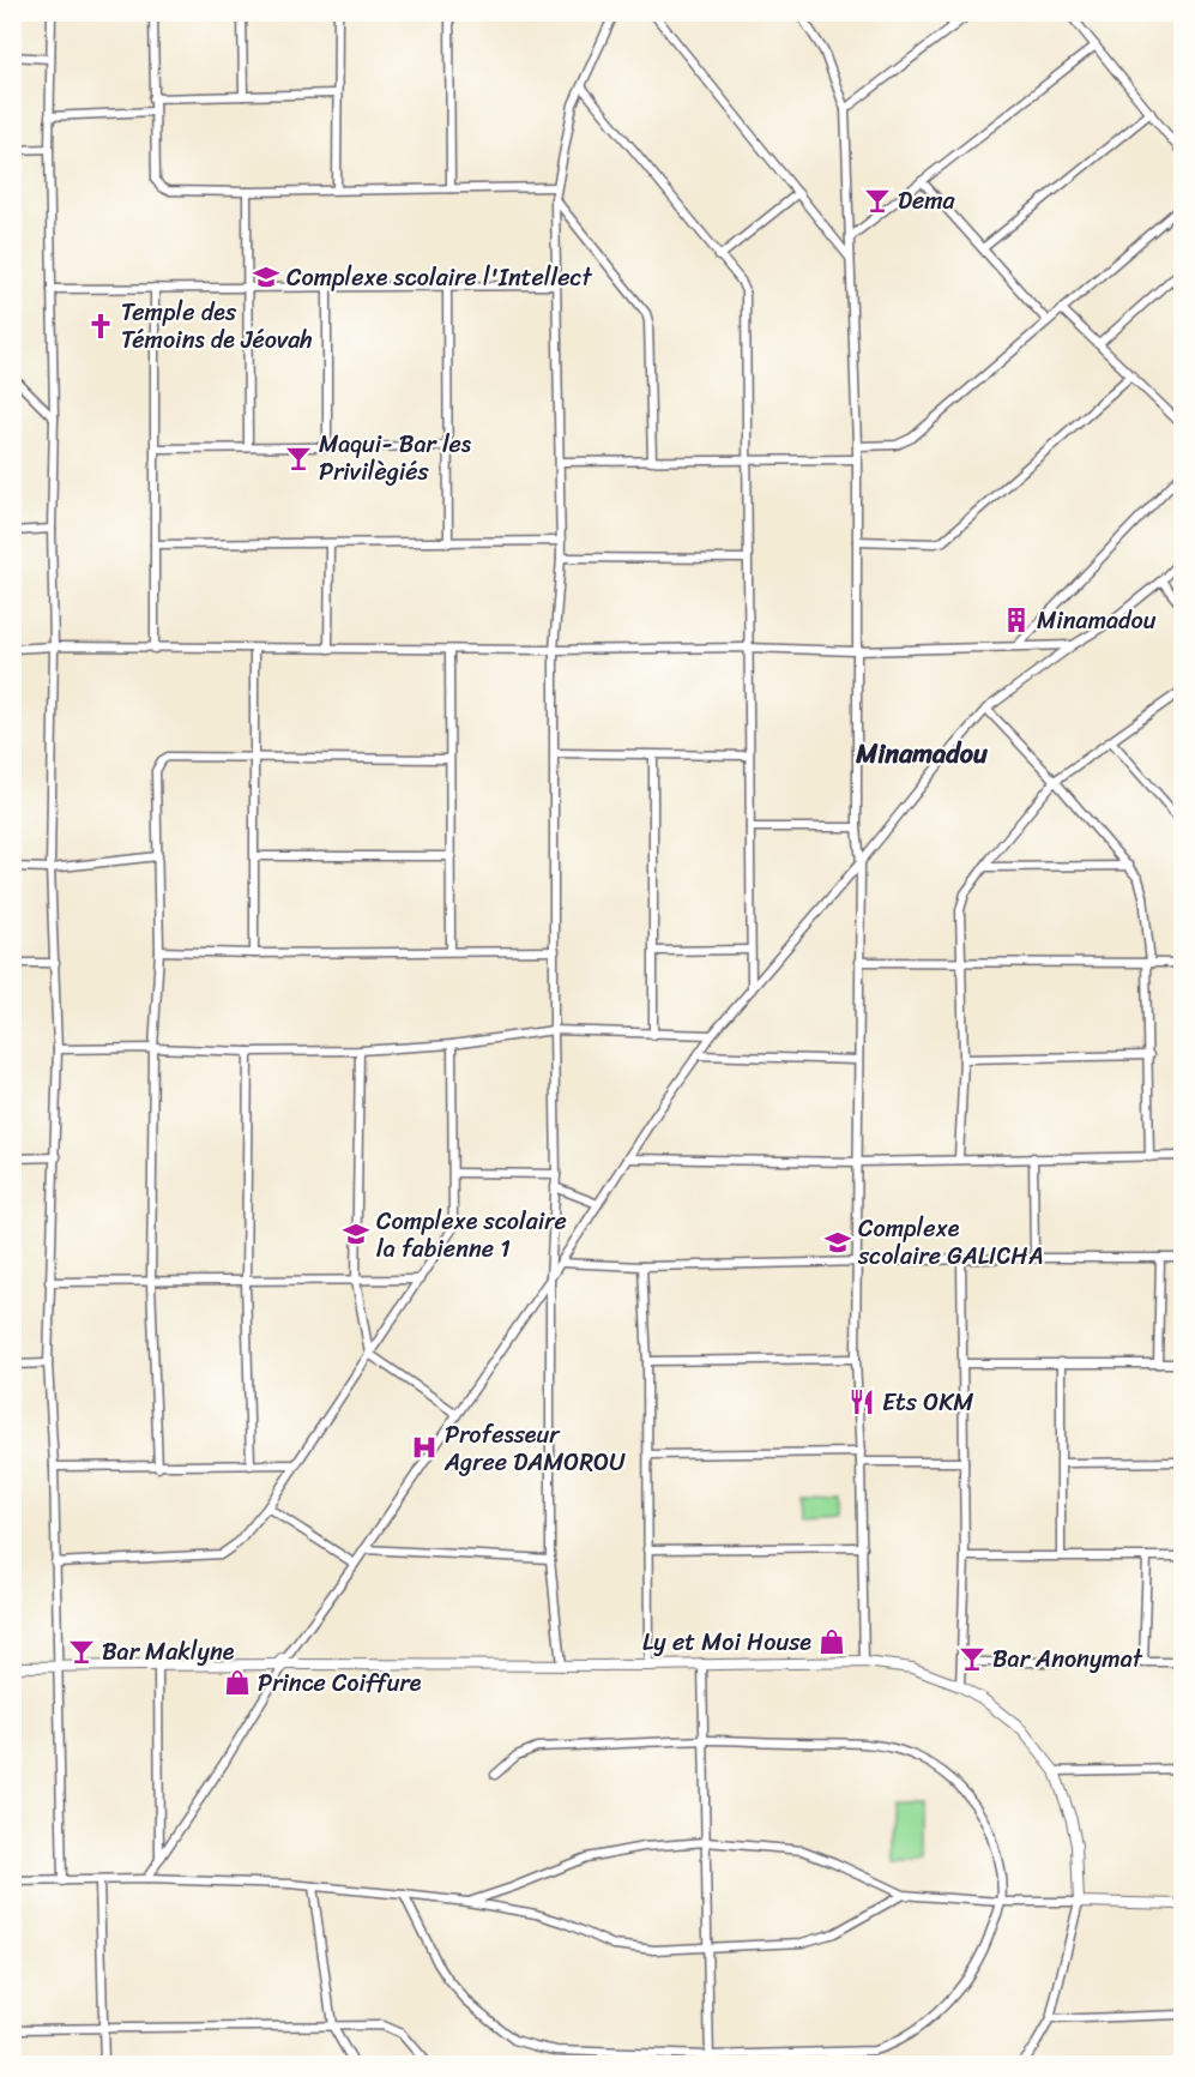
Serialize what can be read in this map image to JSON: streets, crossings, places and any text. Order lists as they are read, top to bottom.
{
  "districts": ["Minamadou"],
  "places": {
    "bar": [
      "Dema",
      "Maqui- Bar les Privilègiés",
      "Bar Maklyne",
      "Bar Anonymat"
    ],
    "school or university": ["Complexe scolaire l'Intellect", "Complexe scolaire la fabienne 1", "Complexe scolaire GALICHA"],
    "church": ["Temple des Témoins de Jéovah"],
    "building": ["Minamadou"],
    "restaurant": ["Ets OKM"],
    "hospital": ["Professeur Agree DAMOROU"],
    "shop": ["Ly et Moi House", "Prince Coiffure"]
  }
}
